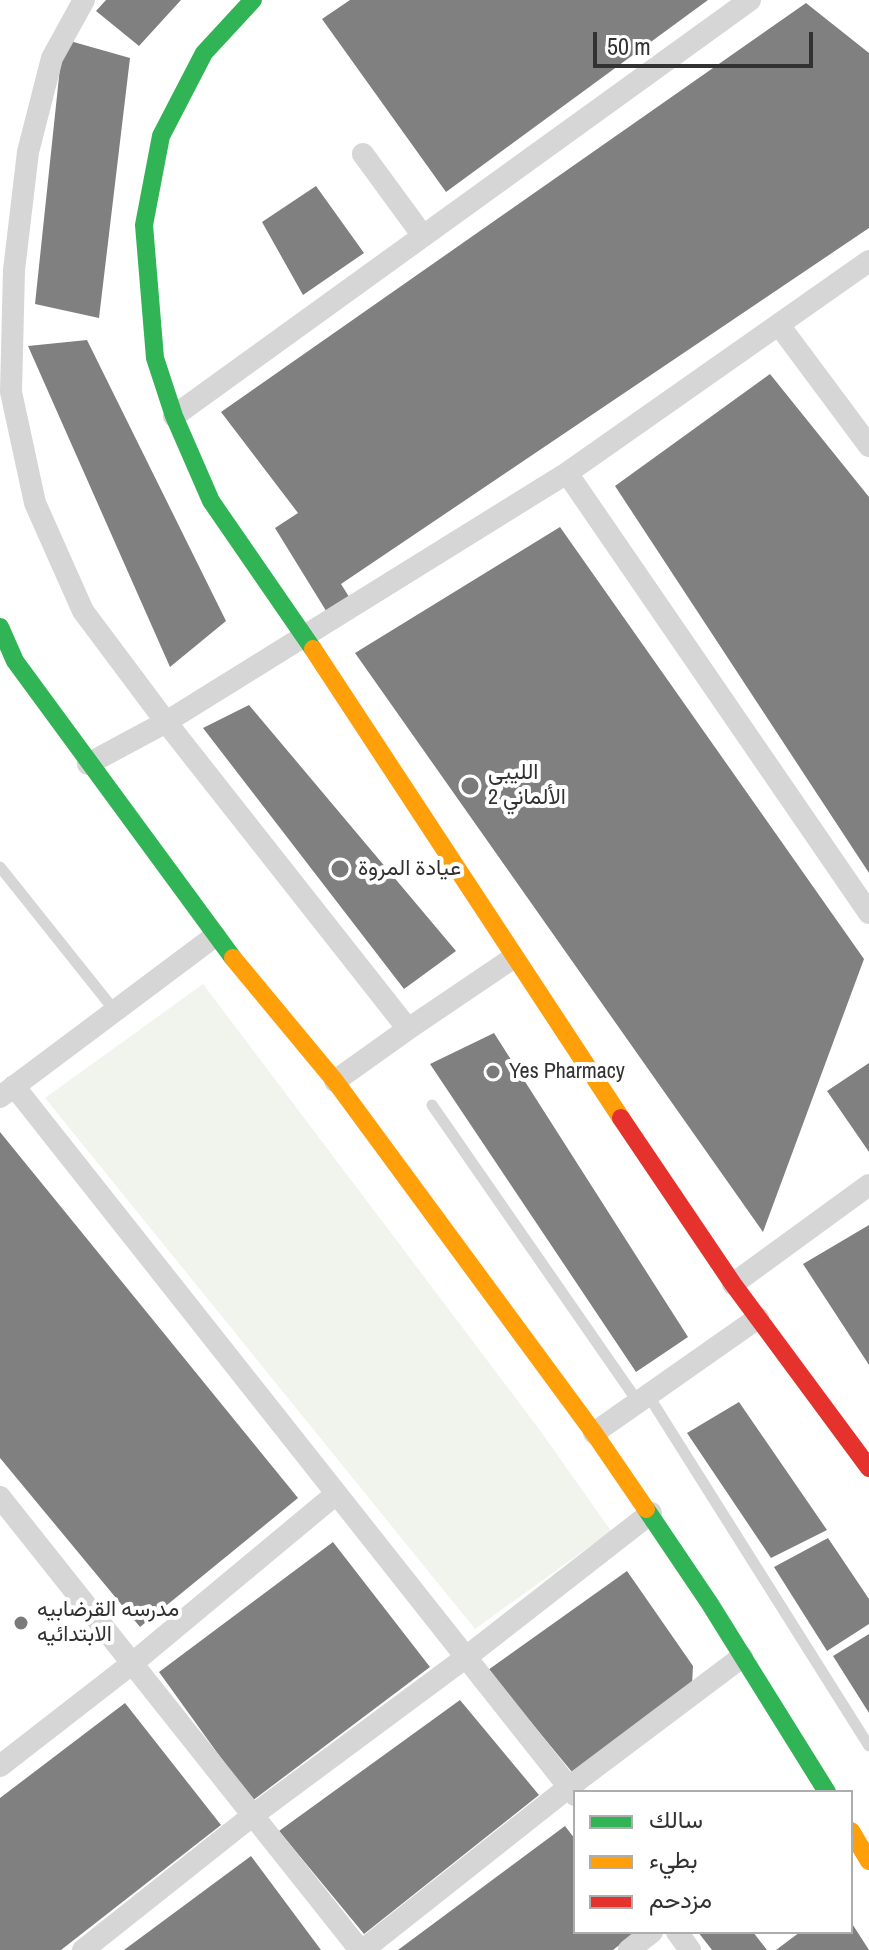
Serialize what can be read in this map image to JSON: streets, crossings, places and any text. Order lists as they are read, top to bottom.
{
  "places": [
    "الليبي الألماني 2",
    "عيادة المروة",
    "Yes Pharmacy",
    "مدرسه القرضابيه الابتدائيه"
  ],
  "legend": ["سالك", "بطيء", "مزدحم"],
  "scale_bar": "50 m"
}
